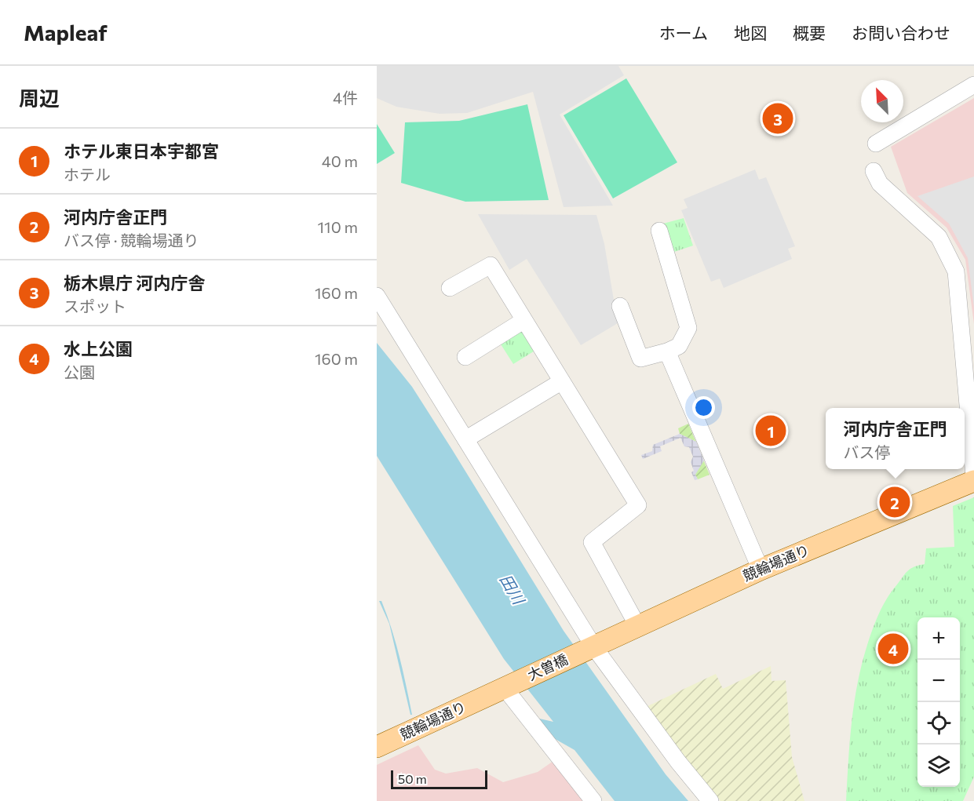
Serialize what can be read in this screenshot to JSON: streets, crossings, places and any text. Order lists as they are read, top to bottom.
{
  "streets": {
    "main road": ["競輪場通り", "大曽橋"]
  },
  "crossings": [
    ["競輪場通り", "大曽橋"]
  ],
  "water": ["田川"],
  "scale_bar": "50 m",
  "north": "top left",
  "page": {
    "header": "Mapleaf",
    "nav": [
      "ホーム",
      "地図",
      "概要",
      "お問い合わせ"
    ],
    "heading": ["周辺", "4件"],
    "pins": [
      "3",
      "1",
      "2",
      "4"
    ],
    "list": [
      {
        "mark": "1",
        "name": "ホテル東日本宇都宮",
        "note": "ホテル",
        "value": "40 m"
      },
      {
        "mark": "2",
        "name": "河内庁舎正門",
        "note": "バス停 · 競輪場通り",
        "value": "110 m"
      },
      {
        "mark": "3",
        "name": "栃木県庁 河内庁舎",
        "note": "スポット",
        "value": "160 m"
      },
      {
        "mark": "4",
        "name": "水上公園",
        "note": "公園",
        "value": "160 m"
      }
    ],
    "popup": ["河内庁舎正門", "バス停"],
    "map_buttons": ["+", "−"],
    "scale": "50 m"
  }
}
